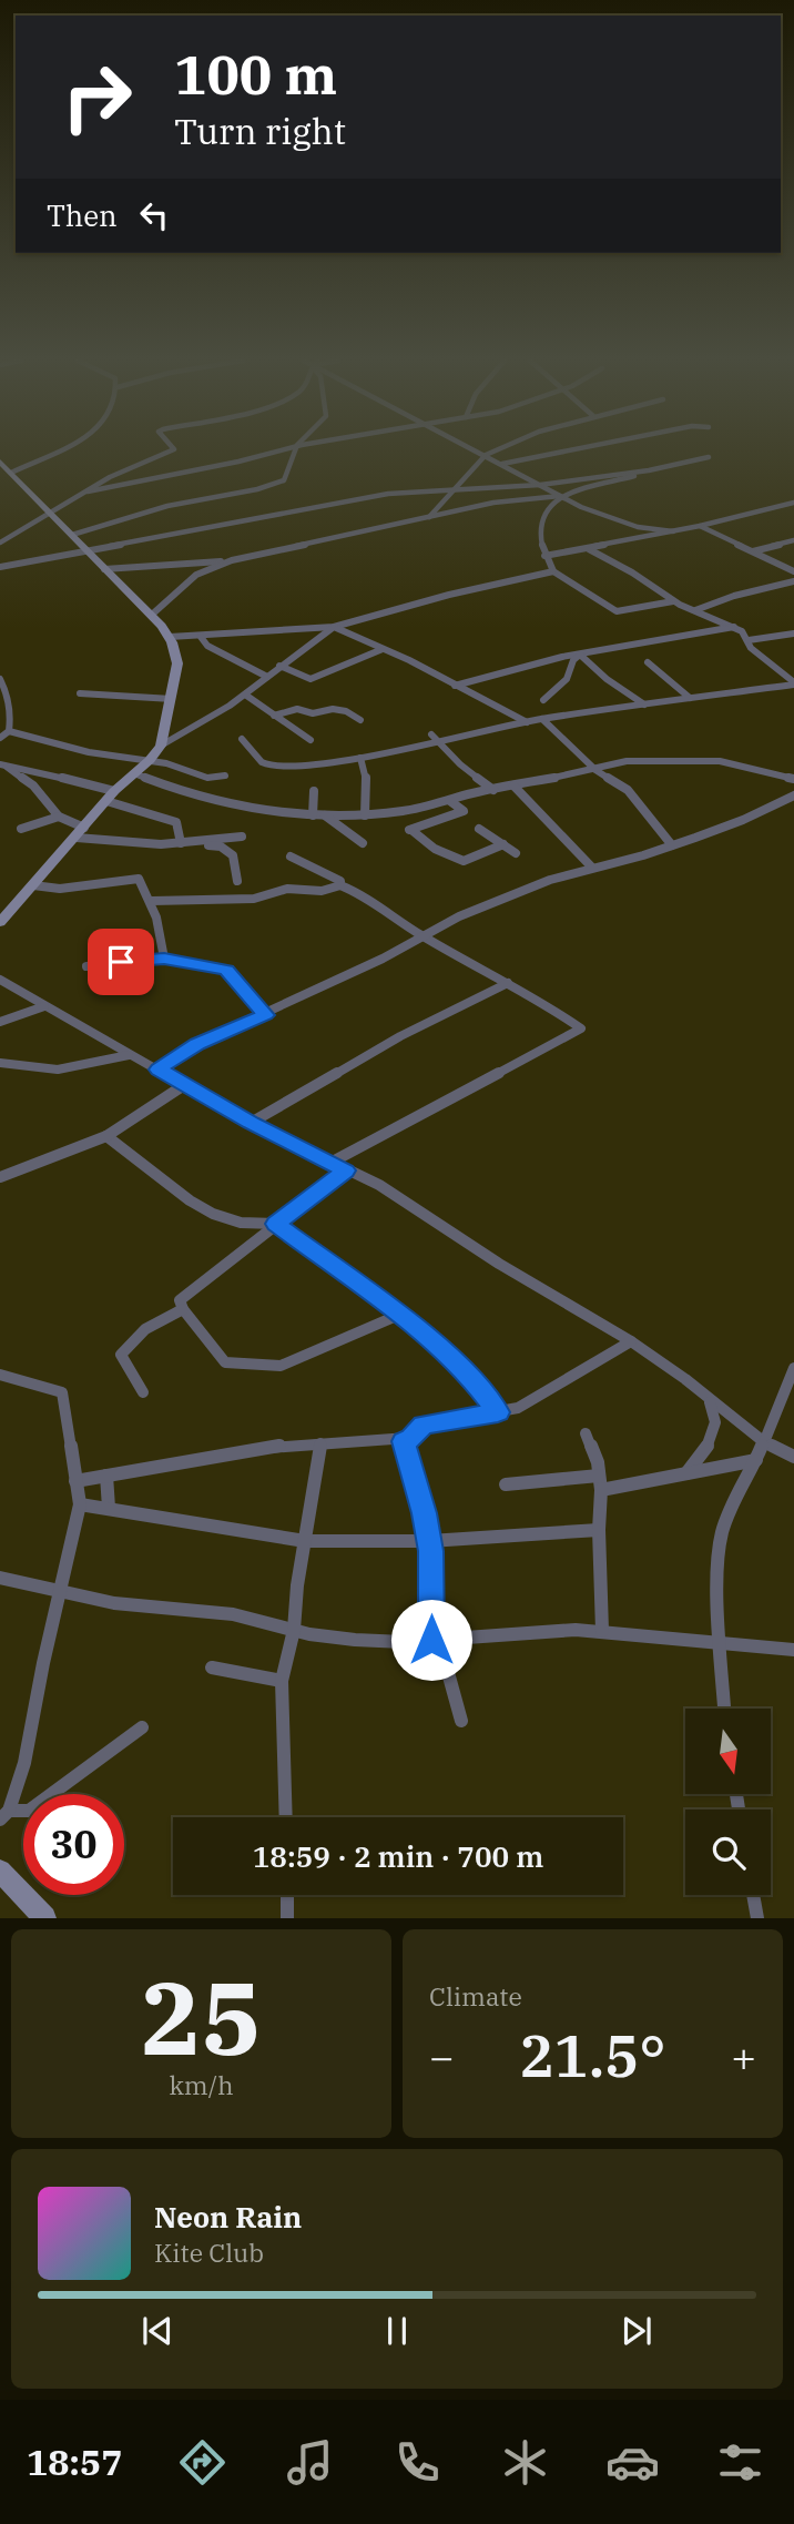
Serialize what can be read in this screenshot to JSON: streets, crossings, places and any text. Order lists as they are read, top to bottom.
{
  "north": "bottom",
  "page": {
    "turn": ["100 m", "Turn right"],
    "then": "Then",
    "limit": "30",
    "trip": "18:59 · 2 min · 700 m",
    "tile": [
      ["25", "km/h"],
      "Climate"
    ],
    "heat": ["−", "21.5°", "+"],
    "song": ["Neon Rain", "Kite Club"],
    "tabs": "18:57"
  }
}
